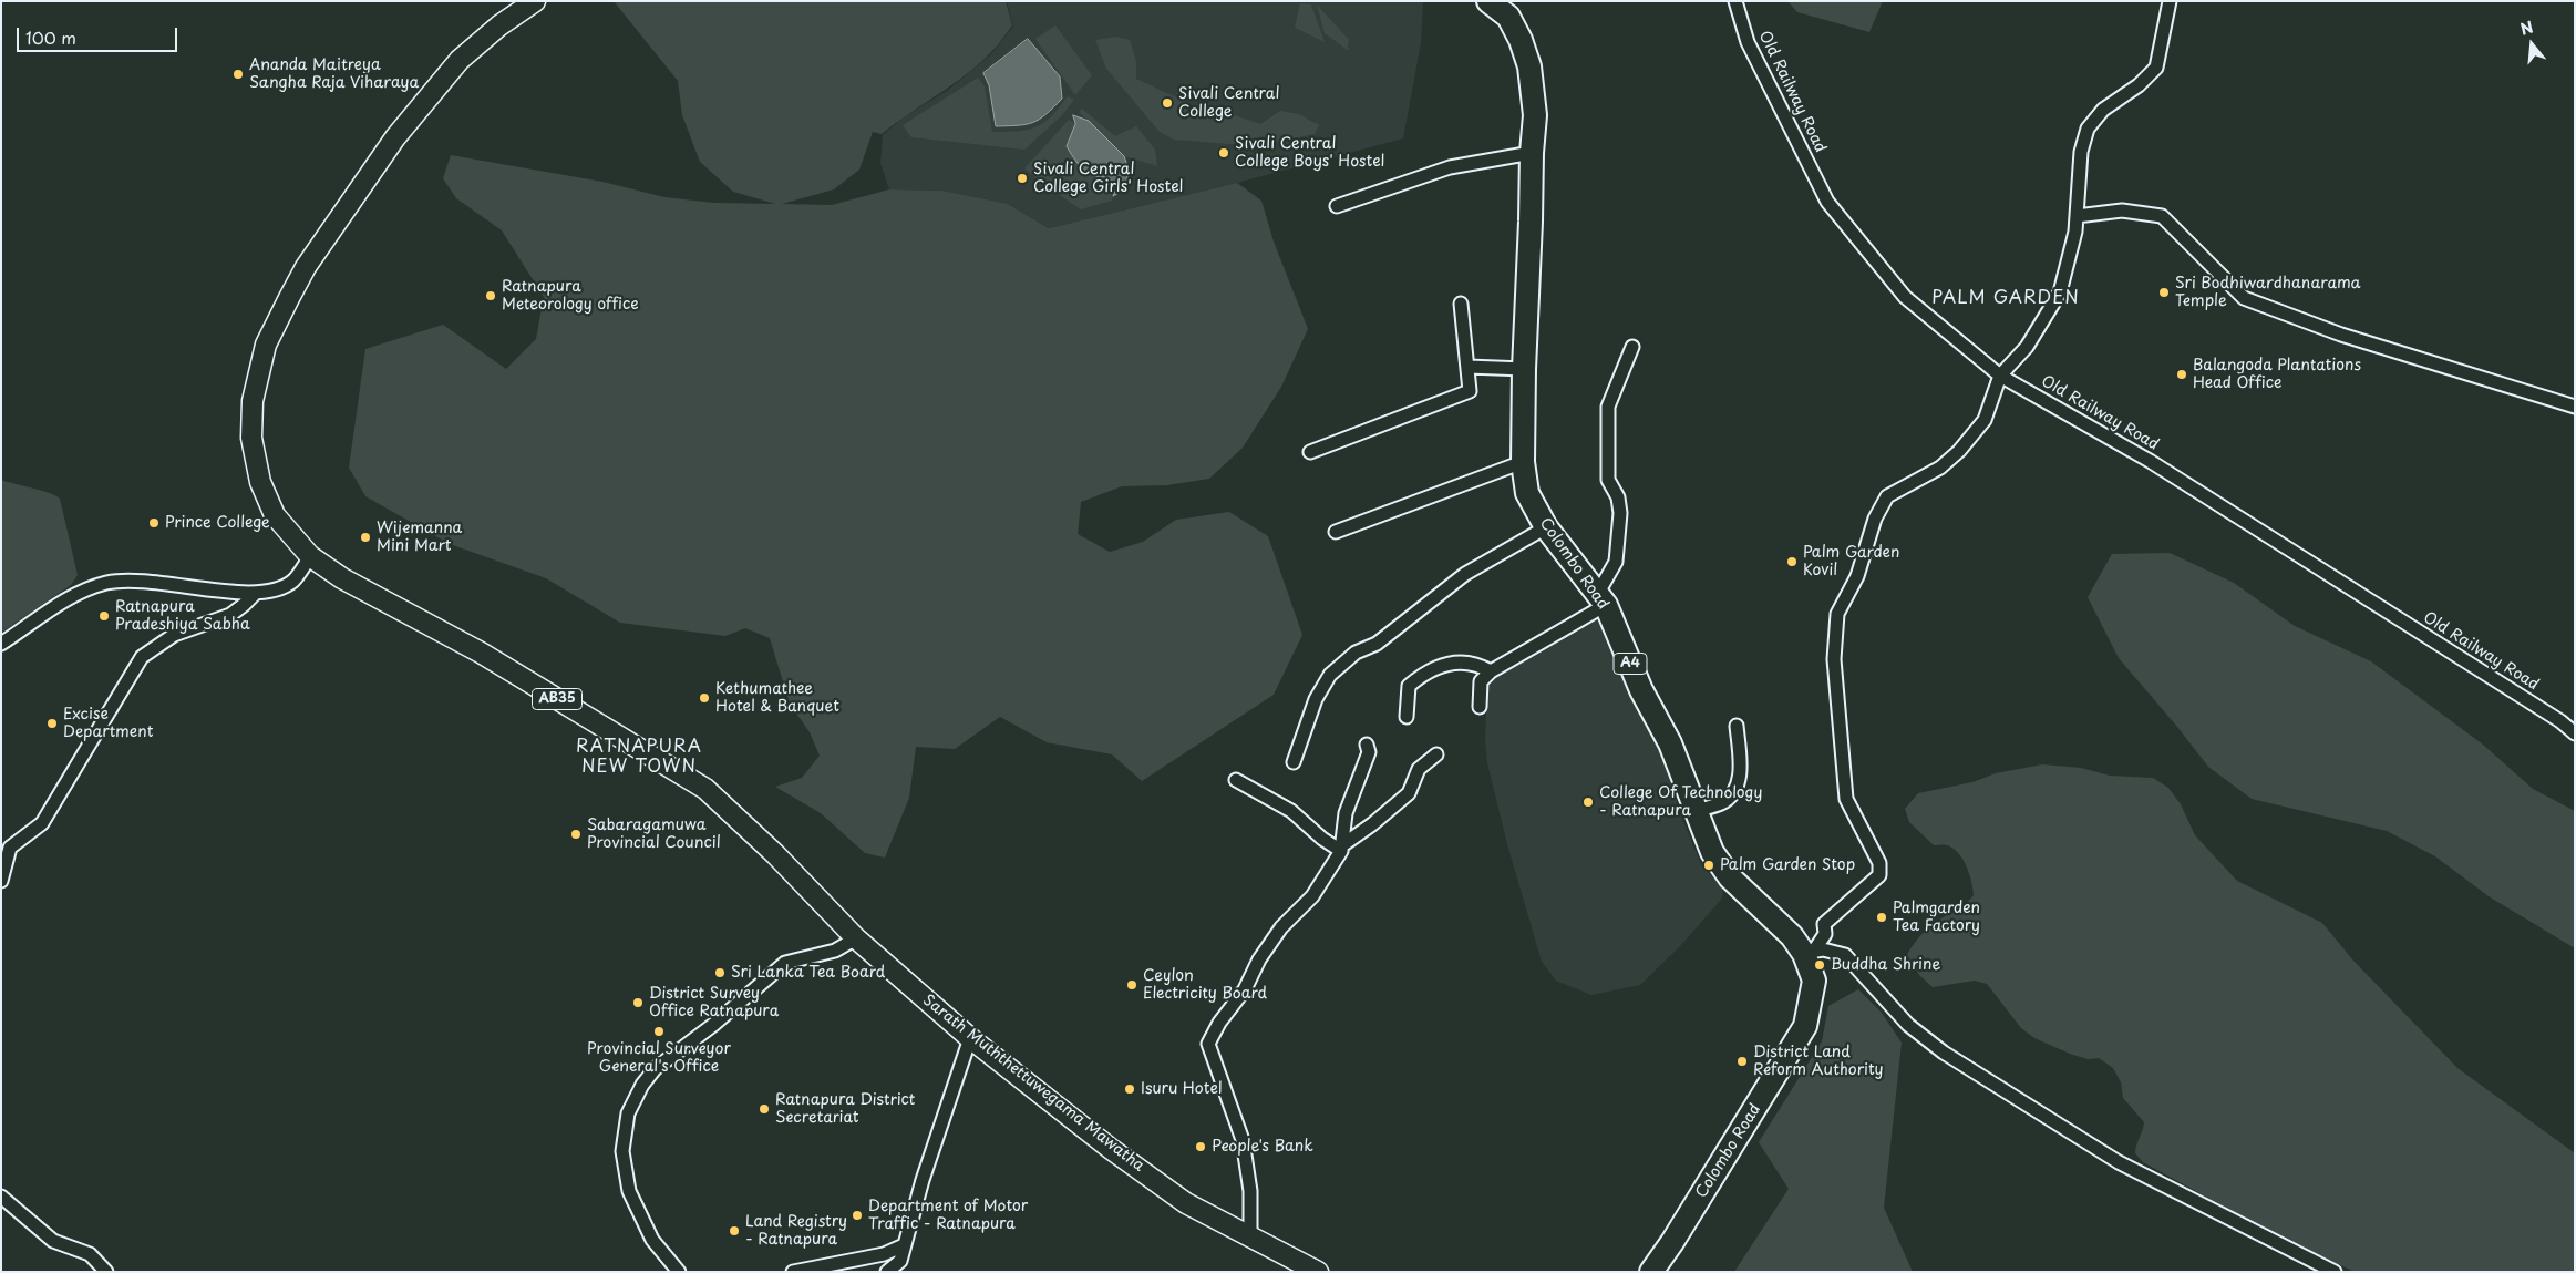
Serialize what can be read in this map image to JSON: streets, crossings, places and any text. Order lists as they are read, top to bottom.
{
  "streets": {
    "highway": ["Colombo Road", "A4"],
    "main road": ["AB35", "Sarath Muththettuwegama Mawatha"],
    "street": ["Old Railway Road"]
  },
  "districts": ["PALM GARDEN", "RATNAPURA NEW TOWN"],
  "places": [
    "Ananda Maitreya Sangha Raja Viharaya",
    "Sivali Central College",
    "Sivali Central College Boys' Hostel",
    "Sivali Central College Girls' Hostel",
    "Sri Bodhiwardhanarama Temple",
    "Ratnapura Meteorology office",
    "Balangoda Plantations Head Office",
    "Prince College",
    "Wijemanna Mini Mart",
    "Palm Garden Kovil",
    "Ratnapura Pradeshiya Sabha",
    "Kethumathee Hotel & Banquet",
    "Excise Department",
    "College Of Technology - Ratnapura",
    "Sabaragamuwa Provincial Council",
    "Palm Garden Stop",
    "Palmgarden Tea Factory",
    "Buddha Shrine",
    "Sri Lanka Tea Board",
    "Ceylon Electricity Board",
    "District Survey Office Ratnapura",
    "Provincial Surveyor General's Office",
    "District Land Reform Authority",
    "Isuru Hotel",
    "Ratnapura District Secretariat",
    "People's Bank",
    "Department of Motor Traffic - Ratnapura",
    "Land Registry - Ratnapura"
  ],
  "scale_bar": "100 m",
  "north": "top"
}
